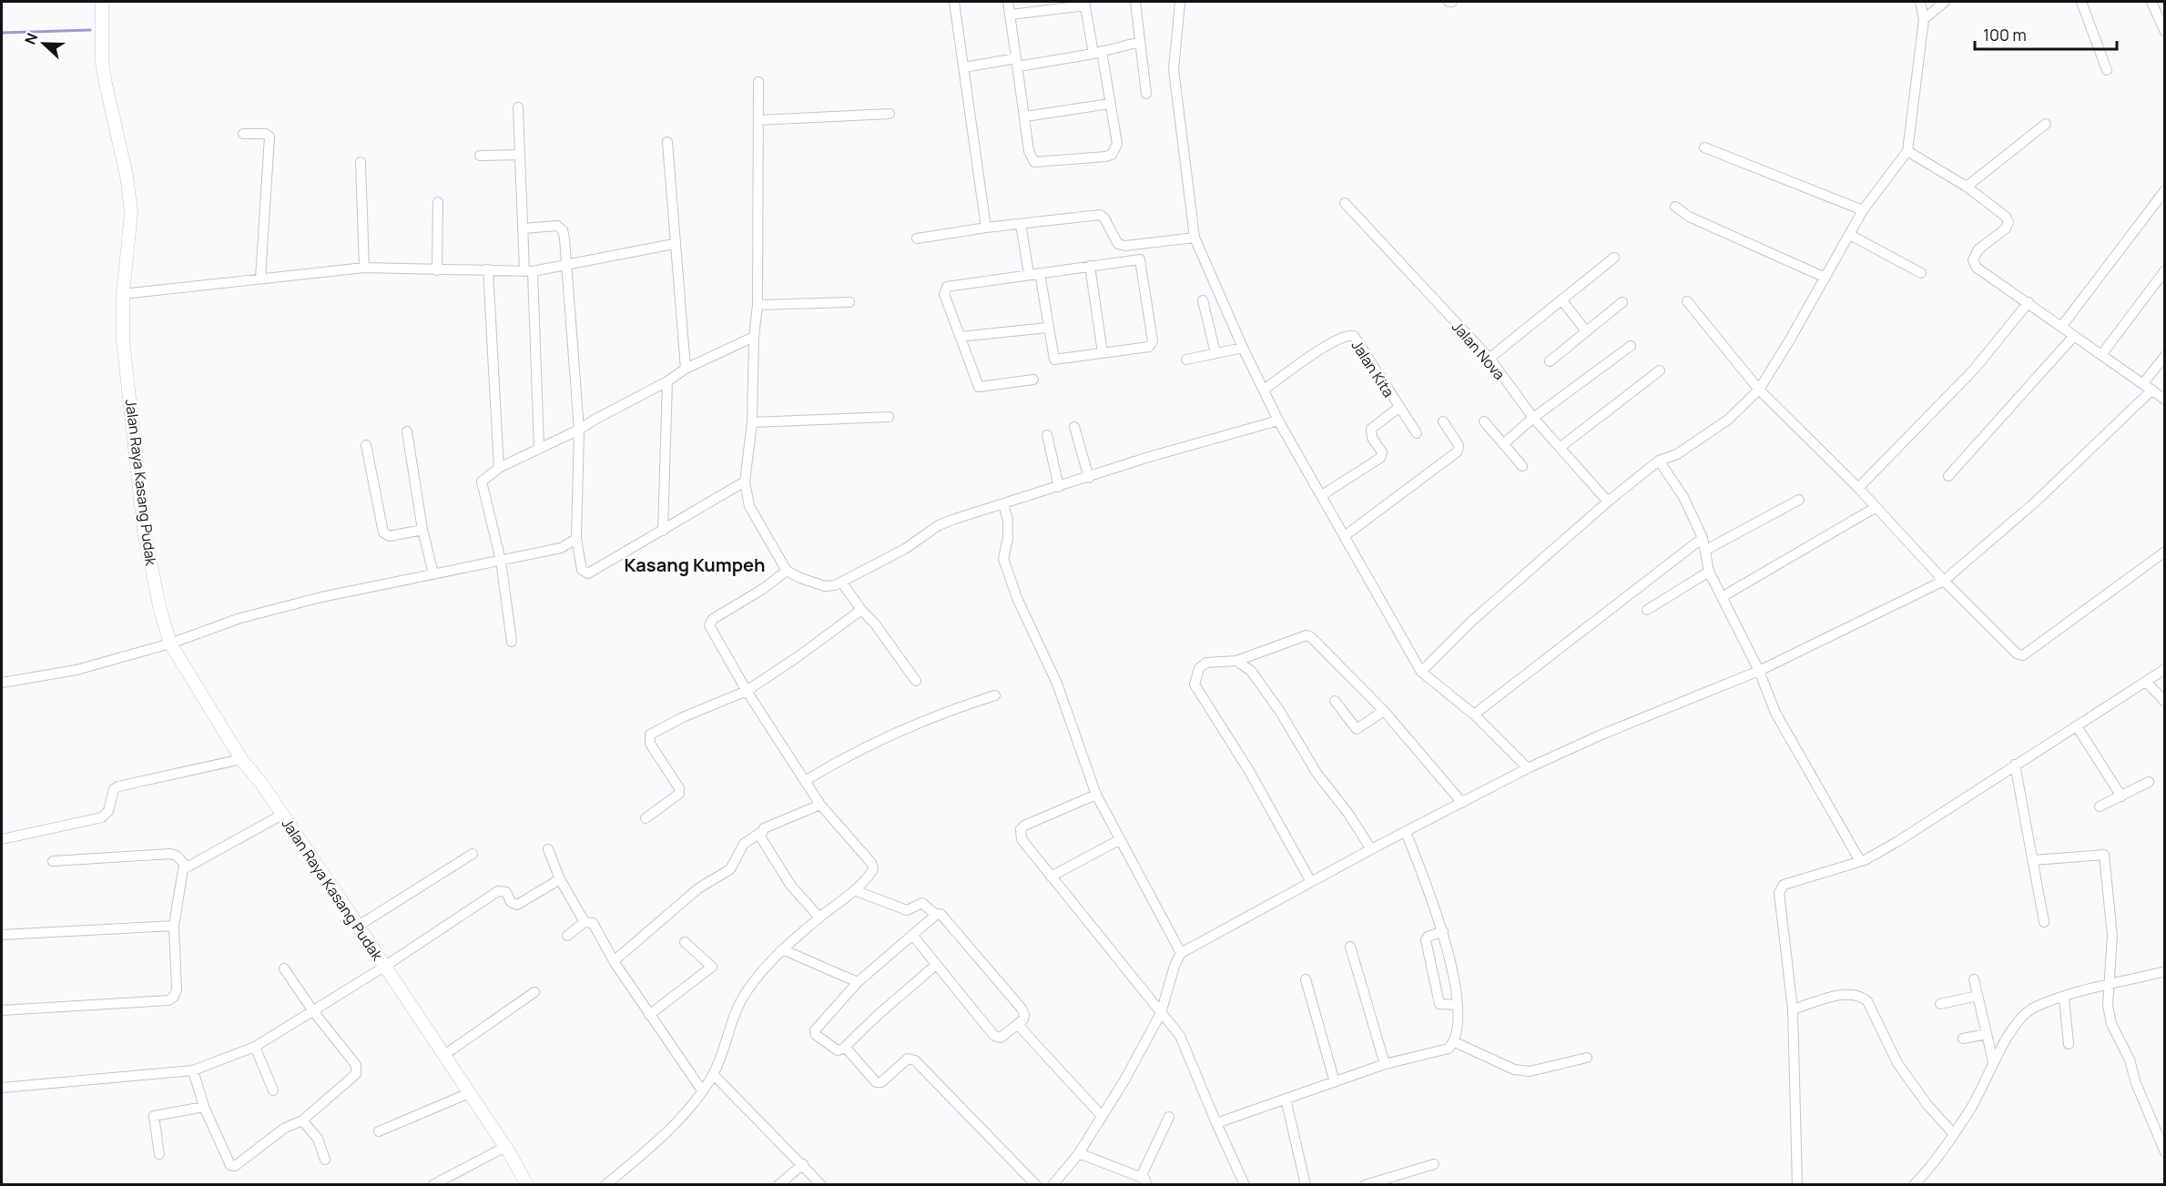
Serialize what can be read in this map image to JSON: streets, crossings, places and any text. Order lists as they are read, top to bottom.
{
  "streets": {
    "street": ["Jalan Nova", "Jalan Kita", "Jalan Raya Kasang Pudak"]
  },
  "districts": ["Kasang Kumpeh"],
  "scale_bar": "100 m",
  "north": "left"
}
